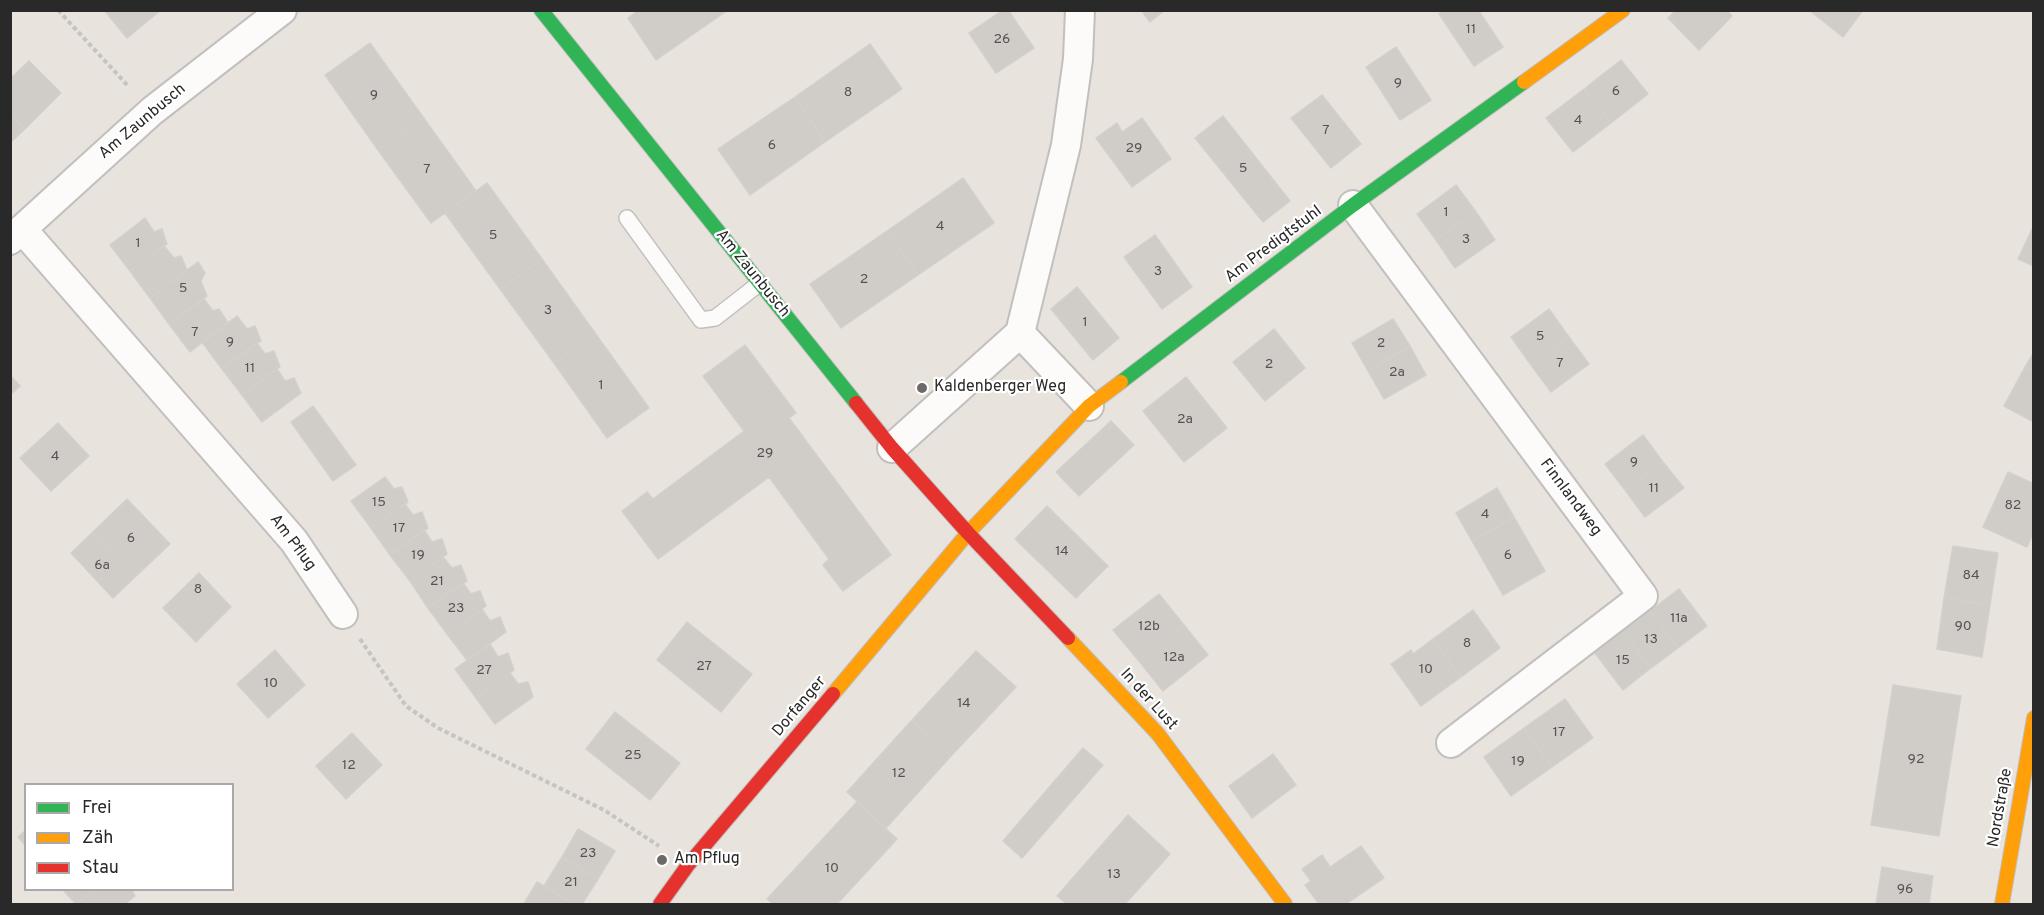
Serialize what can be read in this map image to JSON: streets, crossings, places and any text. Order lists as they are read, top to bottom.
{
  "streets": {
    "street": [
      "Am Zaunbusch",
      "Am Predigtstuhl",
      "Finnlandweg",
      "Am Pflug",
      "In der Lust",
      "Dorfanger",
      "Nordstraße"
    ]
  },
  "crossings": [
    ["Am Zaunbusch", "Am Predigtstuhl"],
    ["Am Zaunbusch", "Am Pflug"],
    ["Am Zaunbusch", "In der Lust"],
    ["Am Zaunbusch", "Dorfanger"],
    ["Am Predigtstuhl", "Finnlandweg"],
    ["Am Predigtstuhl", "In der Lust"],
    ["Am Predigtstuhl", "Dorfanger"],
    ["In der Lust", "Dorfanger"]
  ],
  "places": ["Kaldenberger Weg", "Am Pflug"],
  "house_numbers": [
    "11",
    "26",
    "9",
    "6",
    "8",
    "9",
    "4",
    "7",
    "6",
    "29",
    "5",
    "7",
    "1",
    "4",
    "5",
    "3",
    "1",
    "3",
    "2",
    "5",
    "3",
    "1",
    "7",
    "5",
    "9",
    "2",
    "7",
    "2",
    "11",
    "2a",
    "1",
    "2a",
    "29",
    "4",
    "9",
    "11",
    "15",
    "82",
    "4",
    "17",
    "6",
    "14",
    "19",
    "6",
    "6a",
    "84",
    "21",
    "8",
    "23",
    "11a",
    "12b",
    "90",
    "13",
    "8",
    "12a",
    "15",
    "27",
    "10",
    "27",
    "10",
    "14",
    "17",
    "25",
    "92",
    "19",
    "12",
    "12",
    "23",
    "10",
    "13",
    "21",
    "96"
  ],
  "legend": ["Frei", "Zäh", "Stau"]
}
